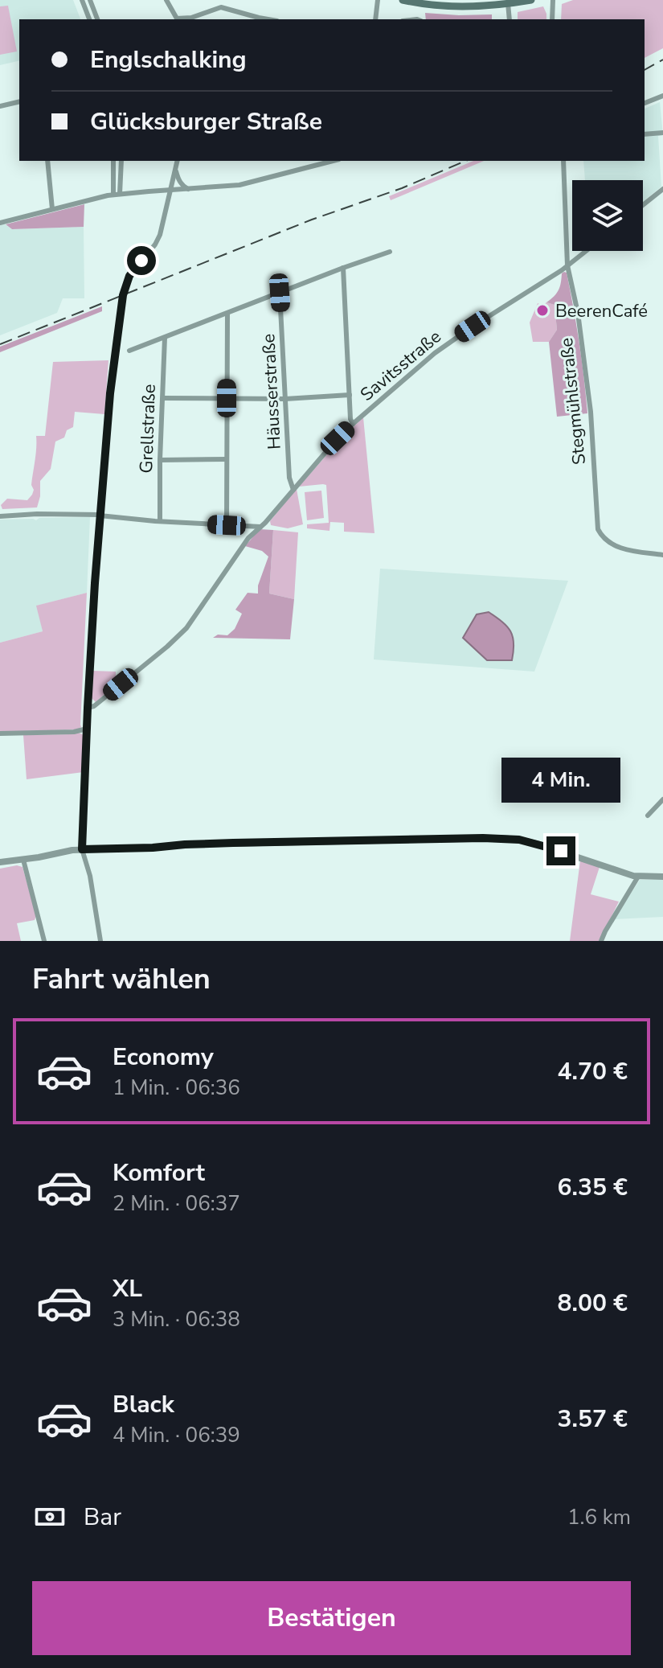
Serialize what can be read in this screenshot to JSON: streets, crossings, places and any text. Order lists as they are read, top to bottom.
{
  "streets": {
    "street": [
      "Savitsstraße",
      "Häusserstraße",
      "Stegmühlstraße",
      "Grellstraße"
    ]
  },
  "crossings": [
    ["Savitsstraße", "Häusserstraße"],
    ["Savitsstraße", "Stegmühlstraße"]
  ],
  "places": ["BeerenCafé"],
  "page": {
    "banner": ["Englschalking", "Glücksburger Straße"],
    "bubble": "4 Min.",
    "heading": "Fahrt wählen",
    "list": [
      {
        "name": "Economy",
        "note": "1 Min. · 06:36",
        "value": "4.70 €"
      },
      {
        "name": "Komfort",
        "note": "2 Min. · 06:37",
        "value": "6.35 €"
      },
      {
        "name": "XL",
        "note": "3 Min. · 06:38",
        "value": "8.00 €"
      },
      {
        "name": "Black",
        "note": "4 Min. · 06:39",
        "value": "3.57 €"
      }
    ],
    "pay": ["Bar", "1.6 km"],
    "buttons": "Bestätigen"
  }
}
